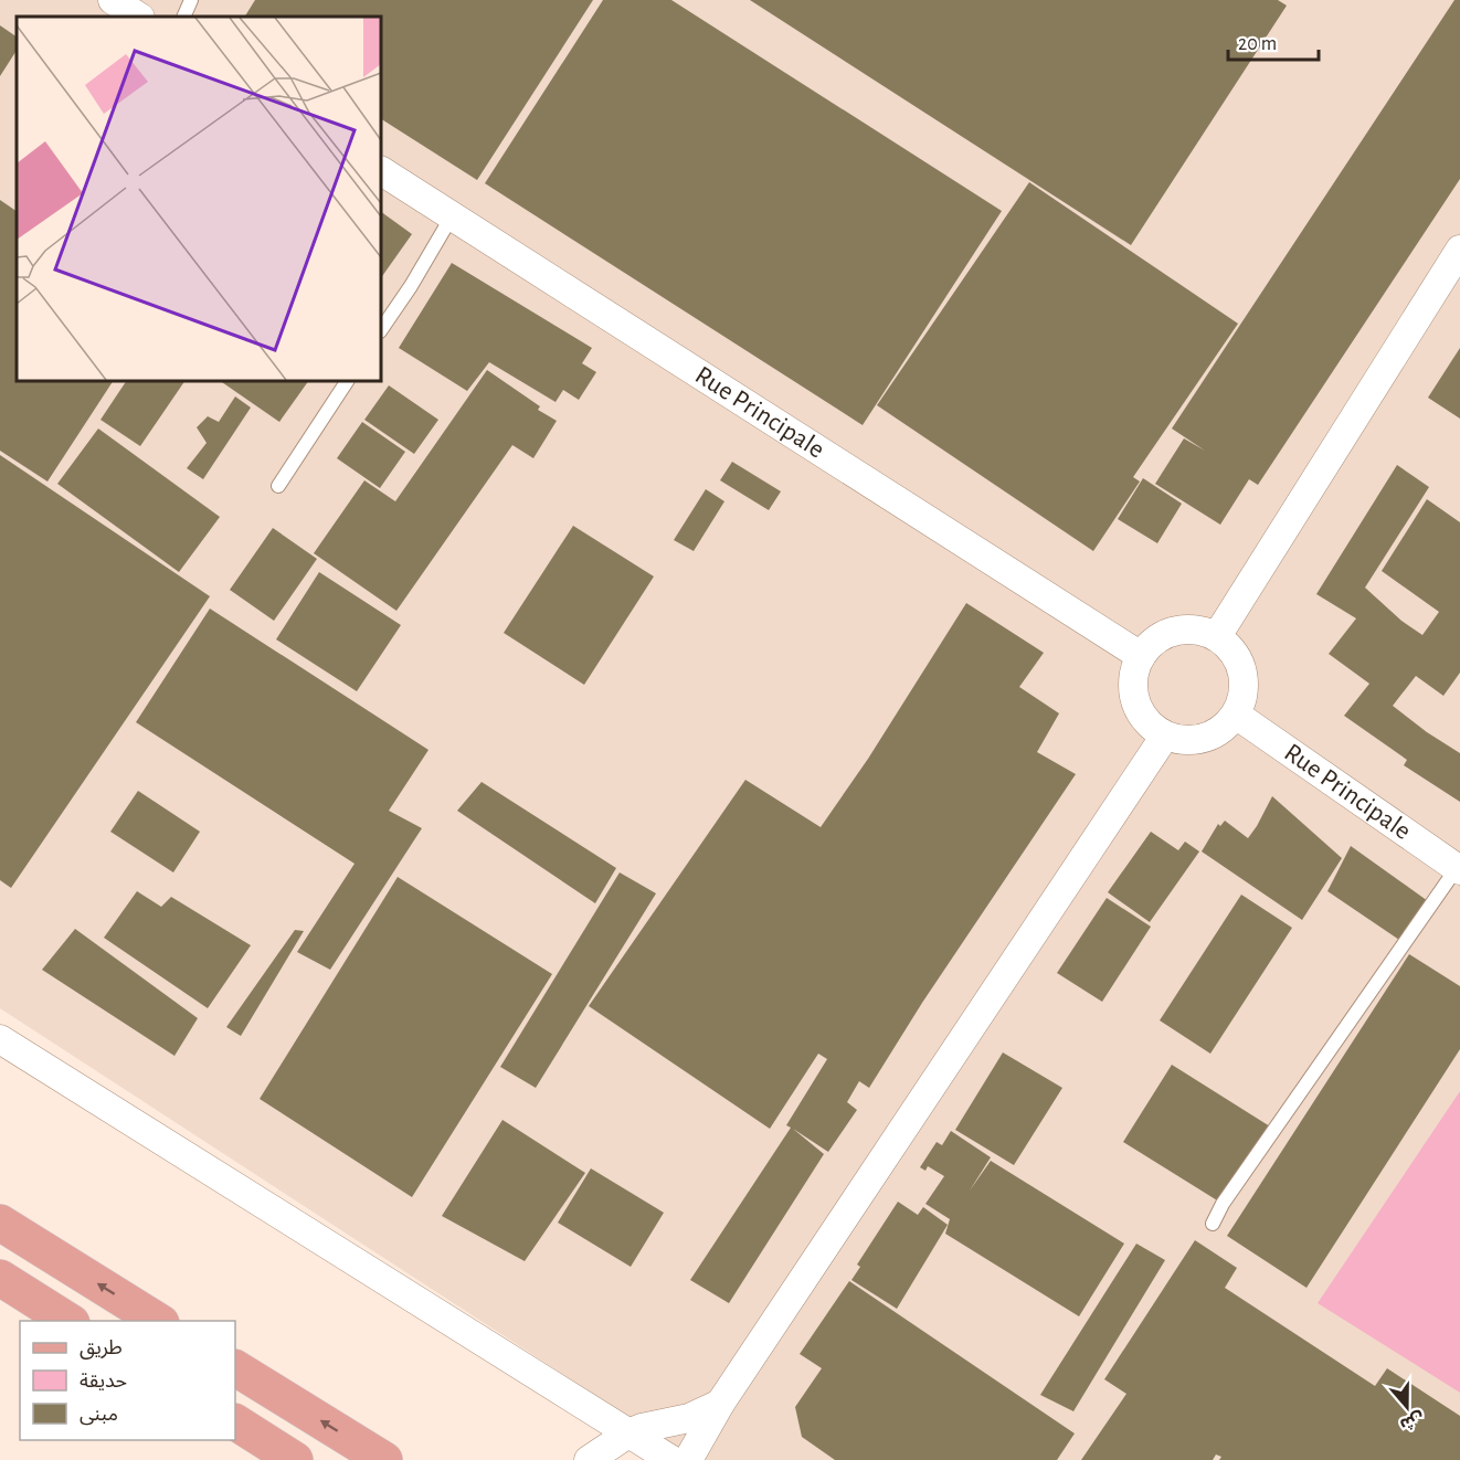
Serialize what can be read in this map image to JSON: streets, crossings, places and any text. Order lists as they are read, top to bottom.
{
  "streets": {
    "street": ["Rue Principale"]
  },
  "legend": ["طريق", "حديقة", "مبنى"],
  "scale_bar": "20 m",
  "north": "bottom"
}
